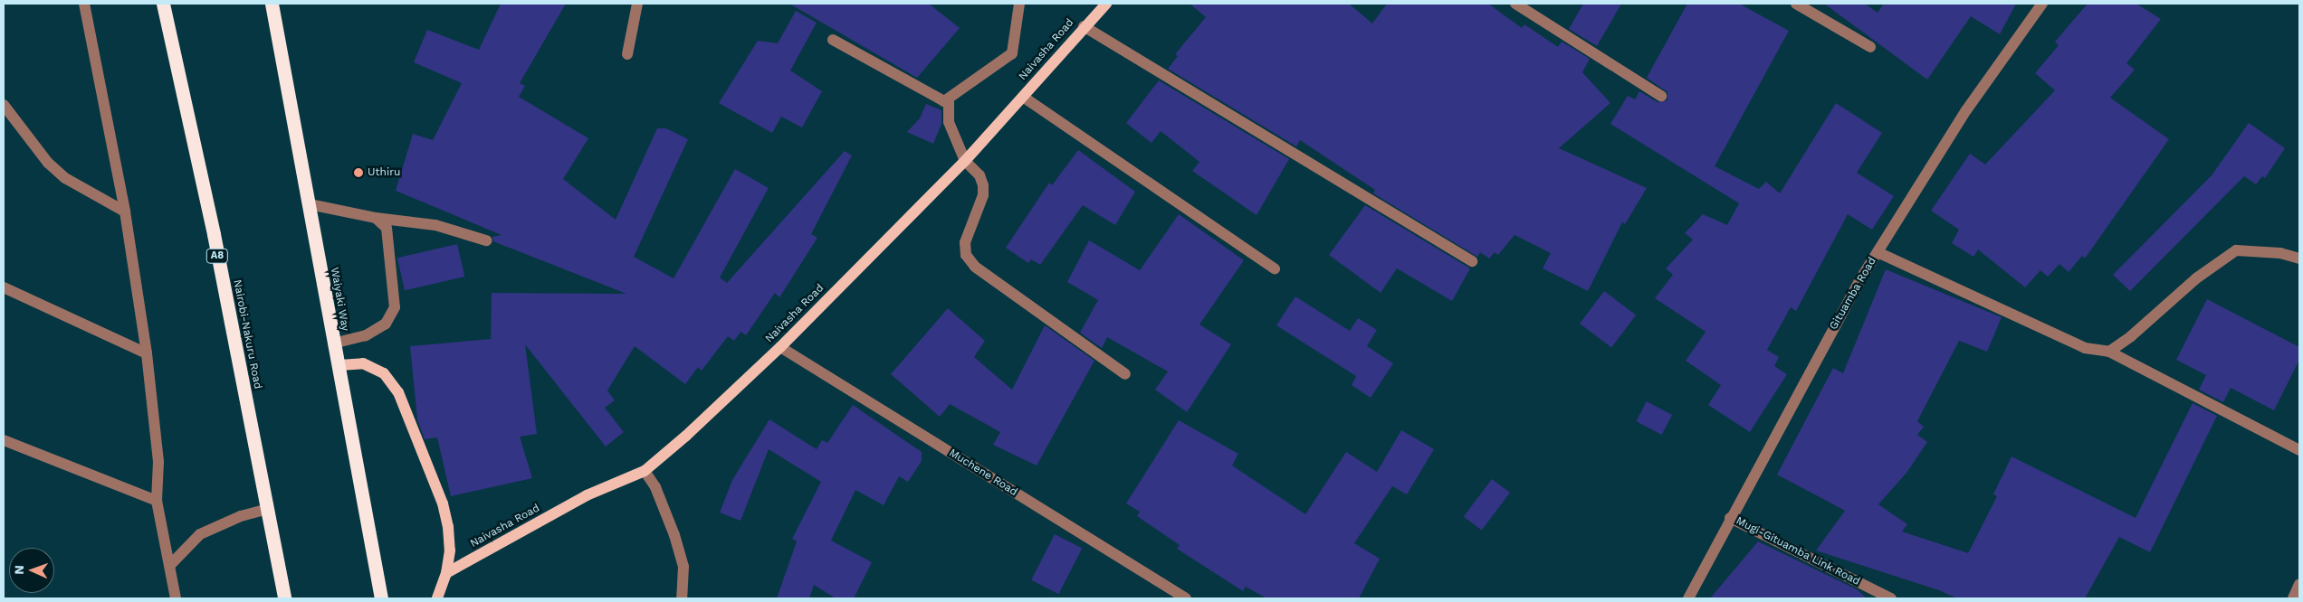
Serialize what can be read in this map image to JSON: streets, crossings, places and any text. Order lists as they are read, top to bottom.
{
  "streets": {
    "highway": ["A8", "Waiyaki Way", "Nairobi-Nakuru Road"],
    "main road": ["Naivasha Road"],
    "street": ["Gituamba Road", "Muchene Road", "Mugi-Gituamba Link Road"]
  },
  "crossings": [
    ["Naivasha Road", "Muchene Road"],
    ["Gituamba Road", "Mugi-Gituamba Link Road"]
  ],
  "places": ["Uthiru"],
  "north": "left"
}
